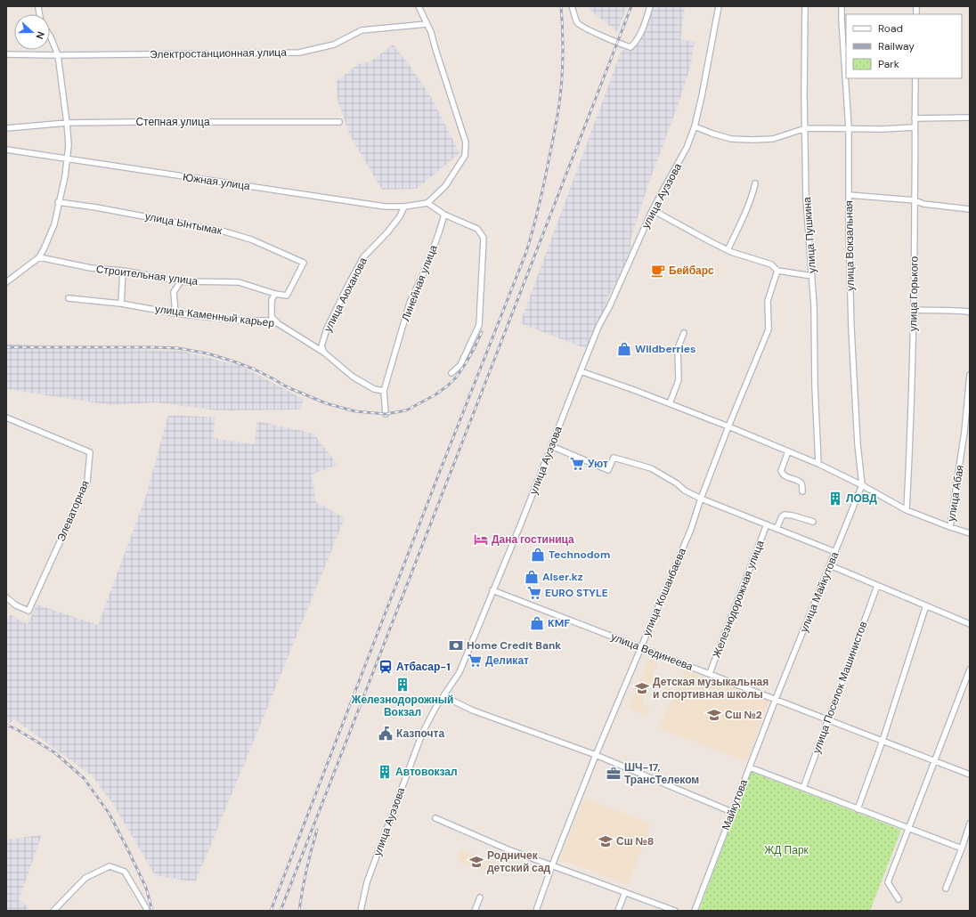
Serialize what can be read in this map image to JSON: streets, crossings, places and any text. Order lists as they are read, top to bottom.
{
  "streets": {
    "street": [
      "Электростанционная улица",
      "Степная улица",
      "Южная улица",
      "улица Ауэзова",
      "улица Ынтымак",
      "улица Пушкина",
      "улица Вокзальная",
      "Строительная улица",
      "Линейная улица",
      "улица Горького",
      "улица Аюханова",
      "улица Каменный карьер",
      "улица Абая",
      "Элеваторная",
      "улица Кошанбаева",
      "улица Майкутова",
      "Железнодорожная улица",
      "улица Вединеева",
      "улица Поселок Машинистов",
      "Майкутова"
    ]
  },
  "crossings": [
    ["Южная улица", "улица Аюханова"],
    ["улица Ауэзова", "улица Вединеева"],
    ["улица Ынтымак", "Строительная улица"],
    ["улица Вокзальная", "улица Майкутова"],
    ["Линейная улица", "улица Каменный карьер"],
    ["улица Аюханова", "улица Каменный карьер"],
    ["улица Кошанбаева", "улица Вединеева"],
    ["улица Майкутова", "улица Вединеева"],
    ["улица Майкутова", "Майкутова"],
    ["Железнодорожная улица", "улица Вединеева"],
    ["улица Вединеева", "улица Поселок Машинистов"],
    ["улица Вединеева", "Майкутова"]
  ],
  "parks": ["ЖД Парк"],
  "places": {
    "cafe": ["Бейбарс"],
    "shop": [
      "Wildberries",
      "Technodom",
      "Alser.kz",
      "KMF"
    ],
    "supermarket": ["Уют", "EURO STYLE", "Деликат"],
    "building": ["ЛОВД", "Железнодорожный Вокзал", "Автовокзал"],
    "hotel": ["Дана гостиница"],
    "bank": ["Home Credit Bank"],
    "station": ["Атбасар-1"],
    "school or university": [
      "Детская музыкальная и спортивная школы",
      "Сш №2",
      "Сш №8",
      "Родничек детский сад"
    ],
    "public building": ["Казпочта"],
    "office": ["ШЧ-17, ТрансТелеком"]
  },
  "legend": ["Road", "Railway", "Park"],
  "north": "right"
}
